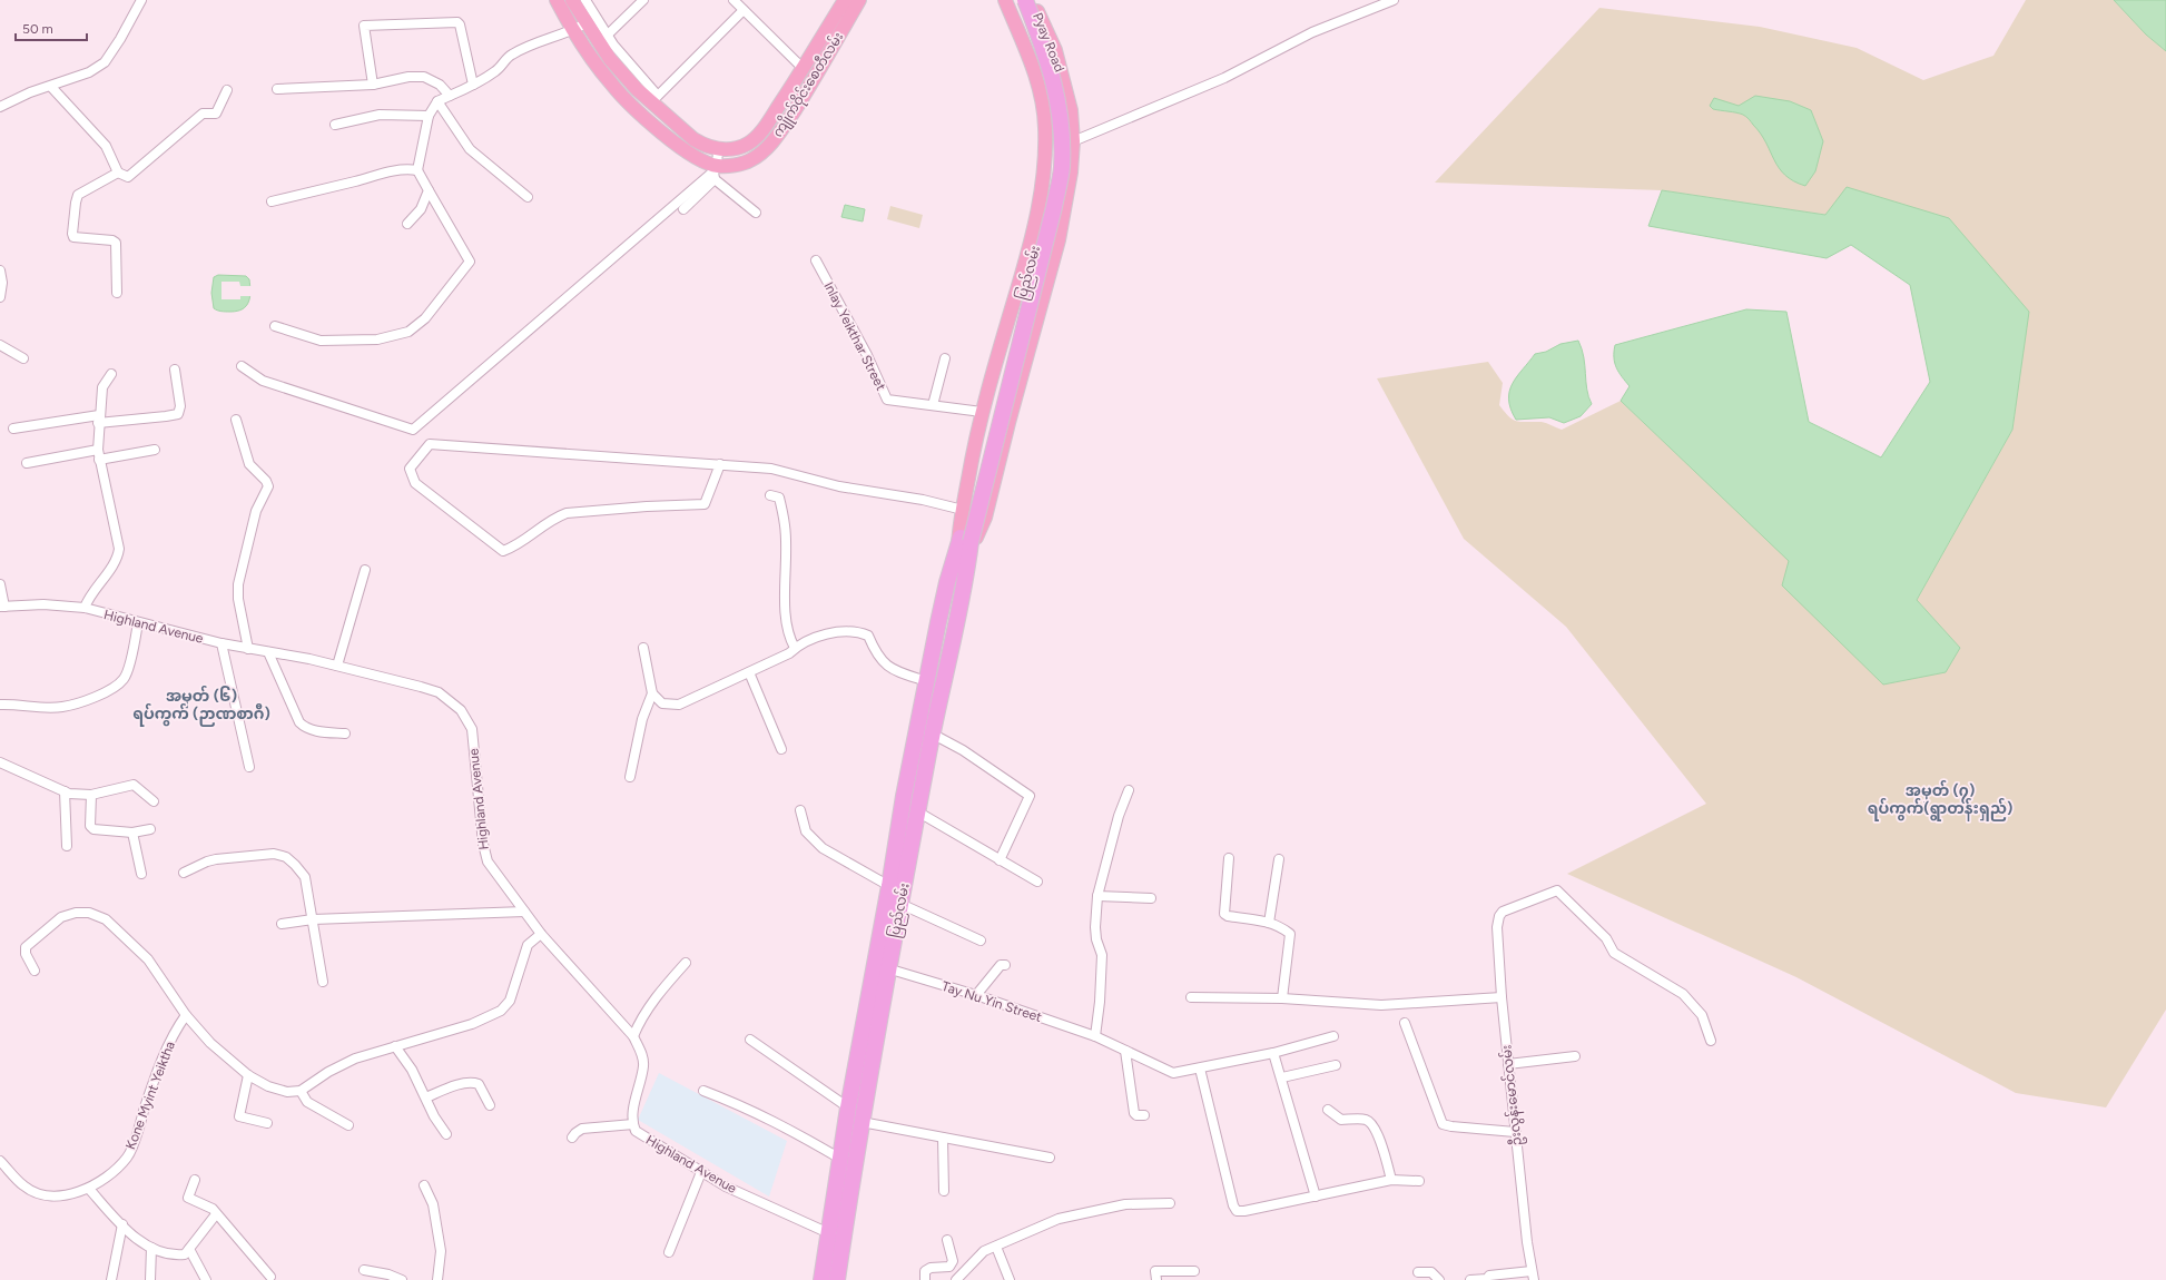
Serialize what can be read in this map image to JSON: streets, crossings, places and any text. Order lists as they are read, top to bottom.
{
  "streets": {
    "highway": ["ပြည်လမ်း"],
    "main road": ["Pyay Road", "ကျိုက်ဝိုင်းစေတီလမ်း"],
    "street": [
      "Inlay Yeikthar Street",
      "Highland Avenue",
      "Tay Nu Yin Street",
      "Kone Myint Yeiktha",
      "ဦးလွန်းမောင်လမ်း"
    ]
  },
  "crossings": [
    ["Pyay Road", "ပြည်လမ်း"],
    ["ပြည်လမ်း", "Inlay Yeikthar Street"],
    ["ပြည်လမ်း", "Highland Avenue"],
    ["ပြည်လမ်း", "Tay Nu Yin Street"]
  ],
  "districts": ["အမှတ် (၆) ရပ်ကွက် (ဉာဏစာဂီ)", "အမှတ် (၇) ရပ်ကွက်(ရွာတန်းရှည်)"],
  "scale_bar": "50 m"
}
